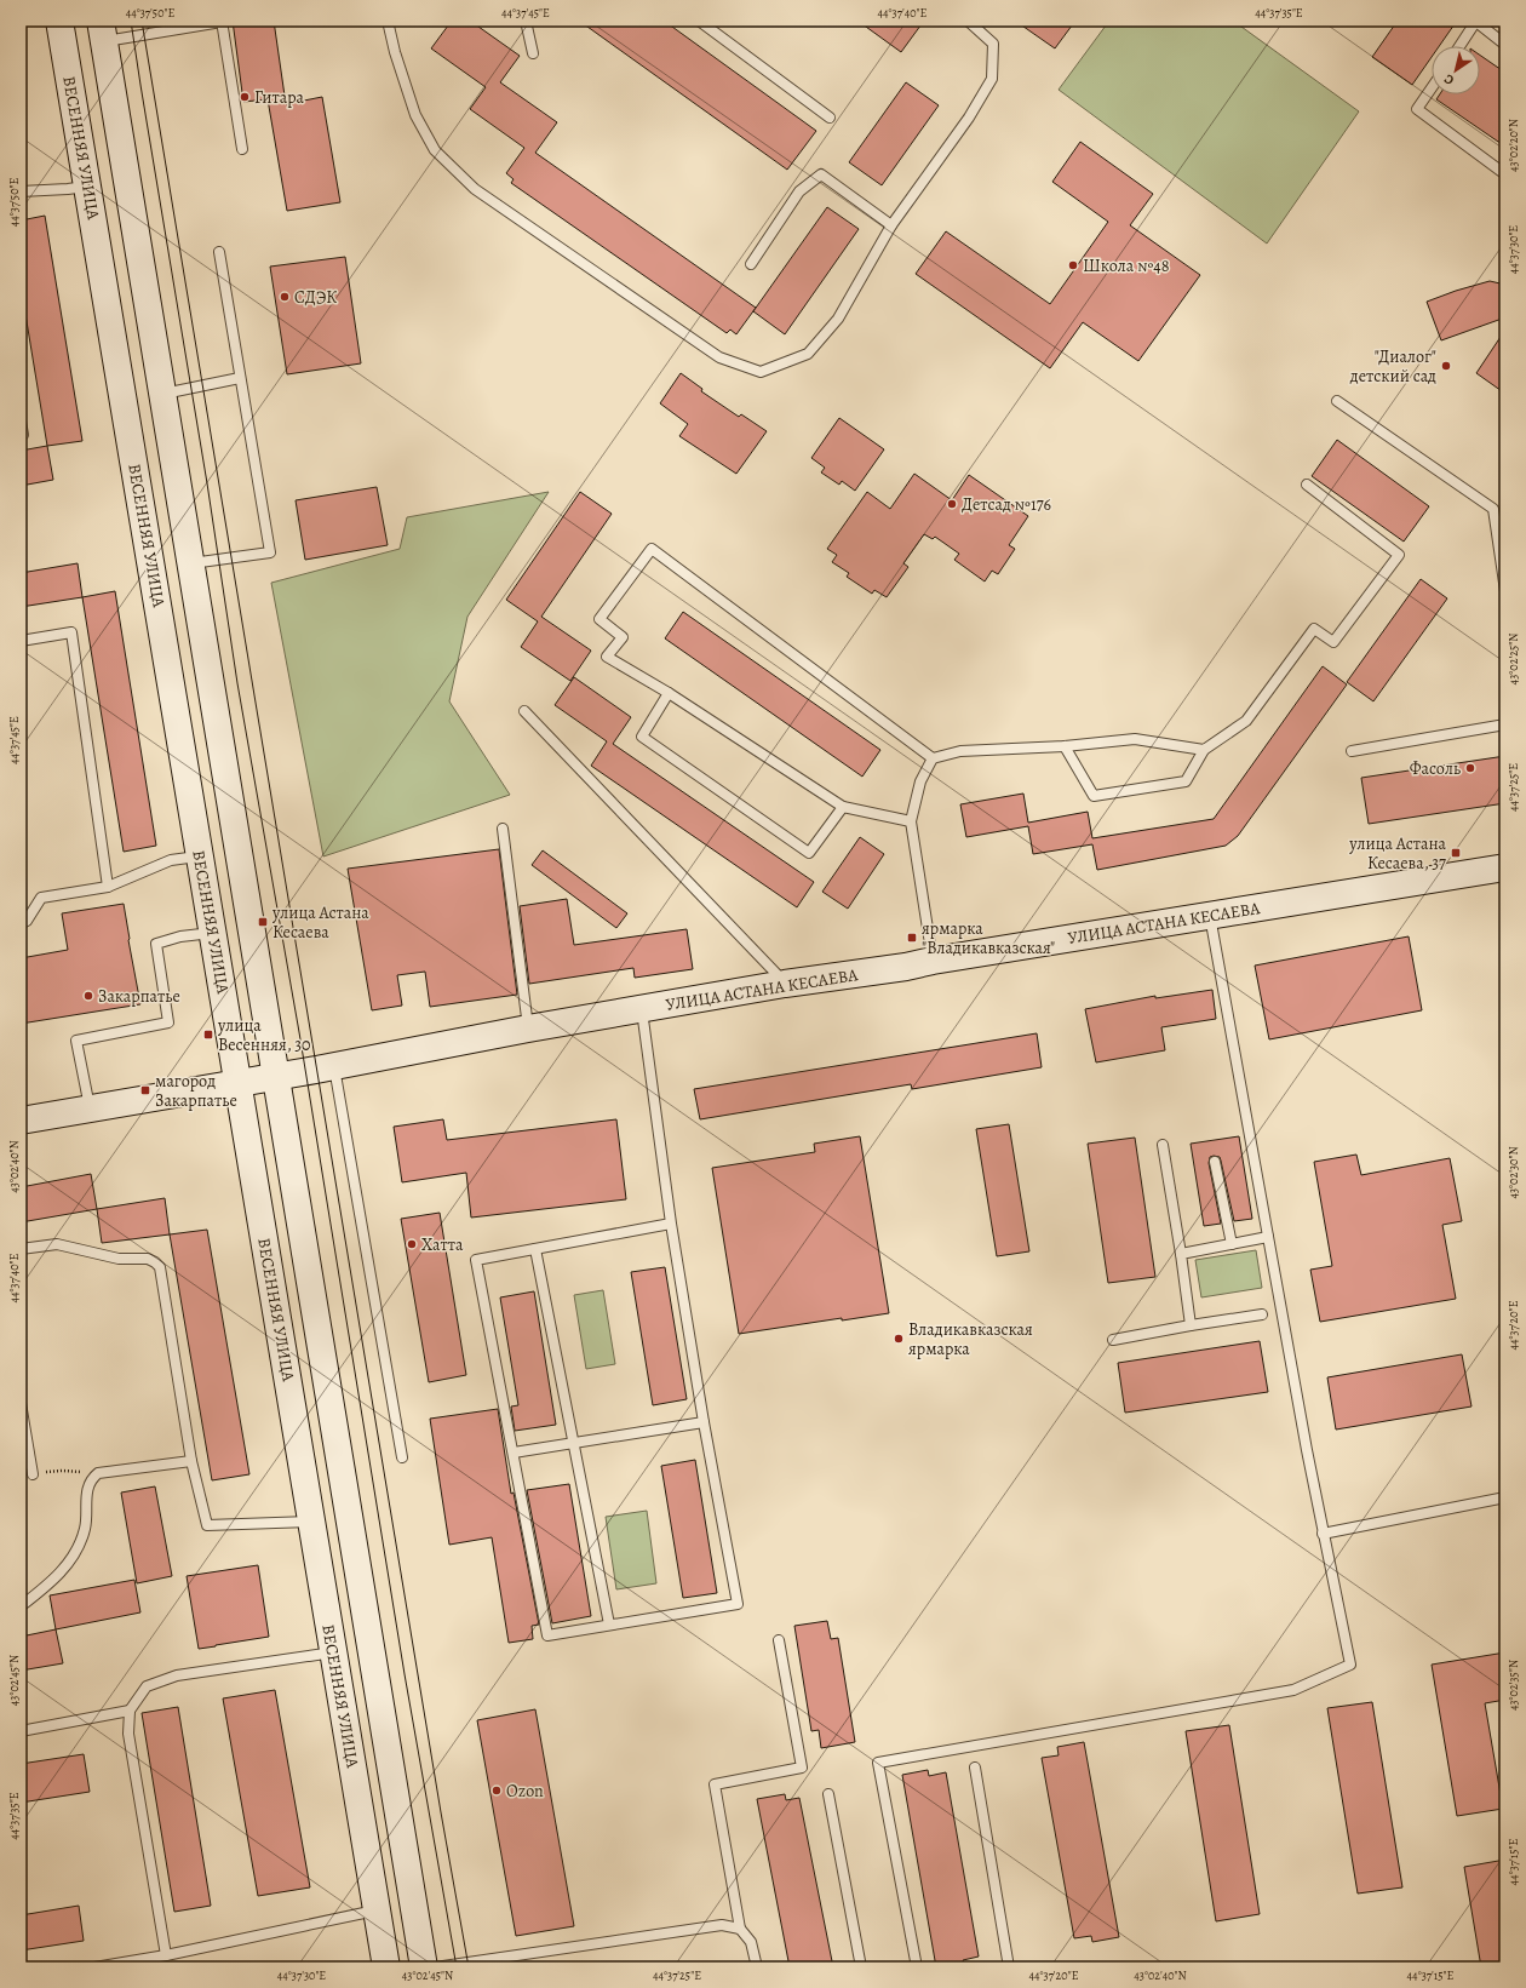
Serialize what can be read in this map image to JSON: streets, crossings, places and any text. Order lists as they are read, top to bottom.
{
  "streets": {
    "street": ["ВЕСЕННЯЯ УЛИЦА", "УЛИЦА АСТАНА КЕСАЕВА"]
  },
  "crossings": [
    ["ВЕСЕННЯЯ УЛИЦА", "УЛИЦА АСТАНА КЕСАЕВА"]
  ],
  "places": {
    "other": [
      "Гитара",
      "Школа №48",
      "СДЭК",
      "\"Диалог\" детский сад",
      "Детсад №176",
      "Фасоль",
      "Закарпатье",
      "Хатта",
      "Владикавказская ярмарка",
      "Ozon"
    ],
    "transit": [
      "улица Астана Кесаева, 37",
      "улица Астана Кесаева",
      "ярмарка \"Владикавказская\"",
      "улица Весенняя, 30",
      "магород Закарпатье"
    ]
  },
  "north": "bottom left",
  "coordinates": [
    "44°37'50\"E",
    "44°37'45\"E",
    "44°37'40\"E",
    "44°37'35\"E",
    "43°02'20\"N",
    "44°37'30\"E",
    "43°02'25\"N",
    "44°37'25\"E",
    "43°02'40\"N",
    "43°02'30\"N",
    "44°37'20\"E",
    "43°02'45\"N",
    "43°02'35\"N",
    "44°37'15\"E"
  ]
}
